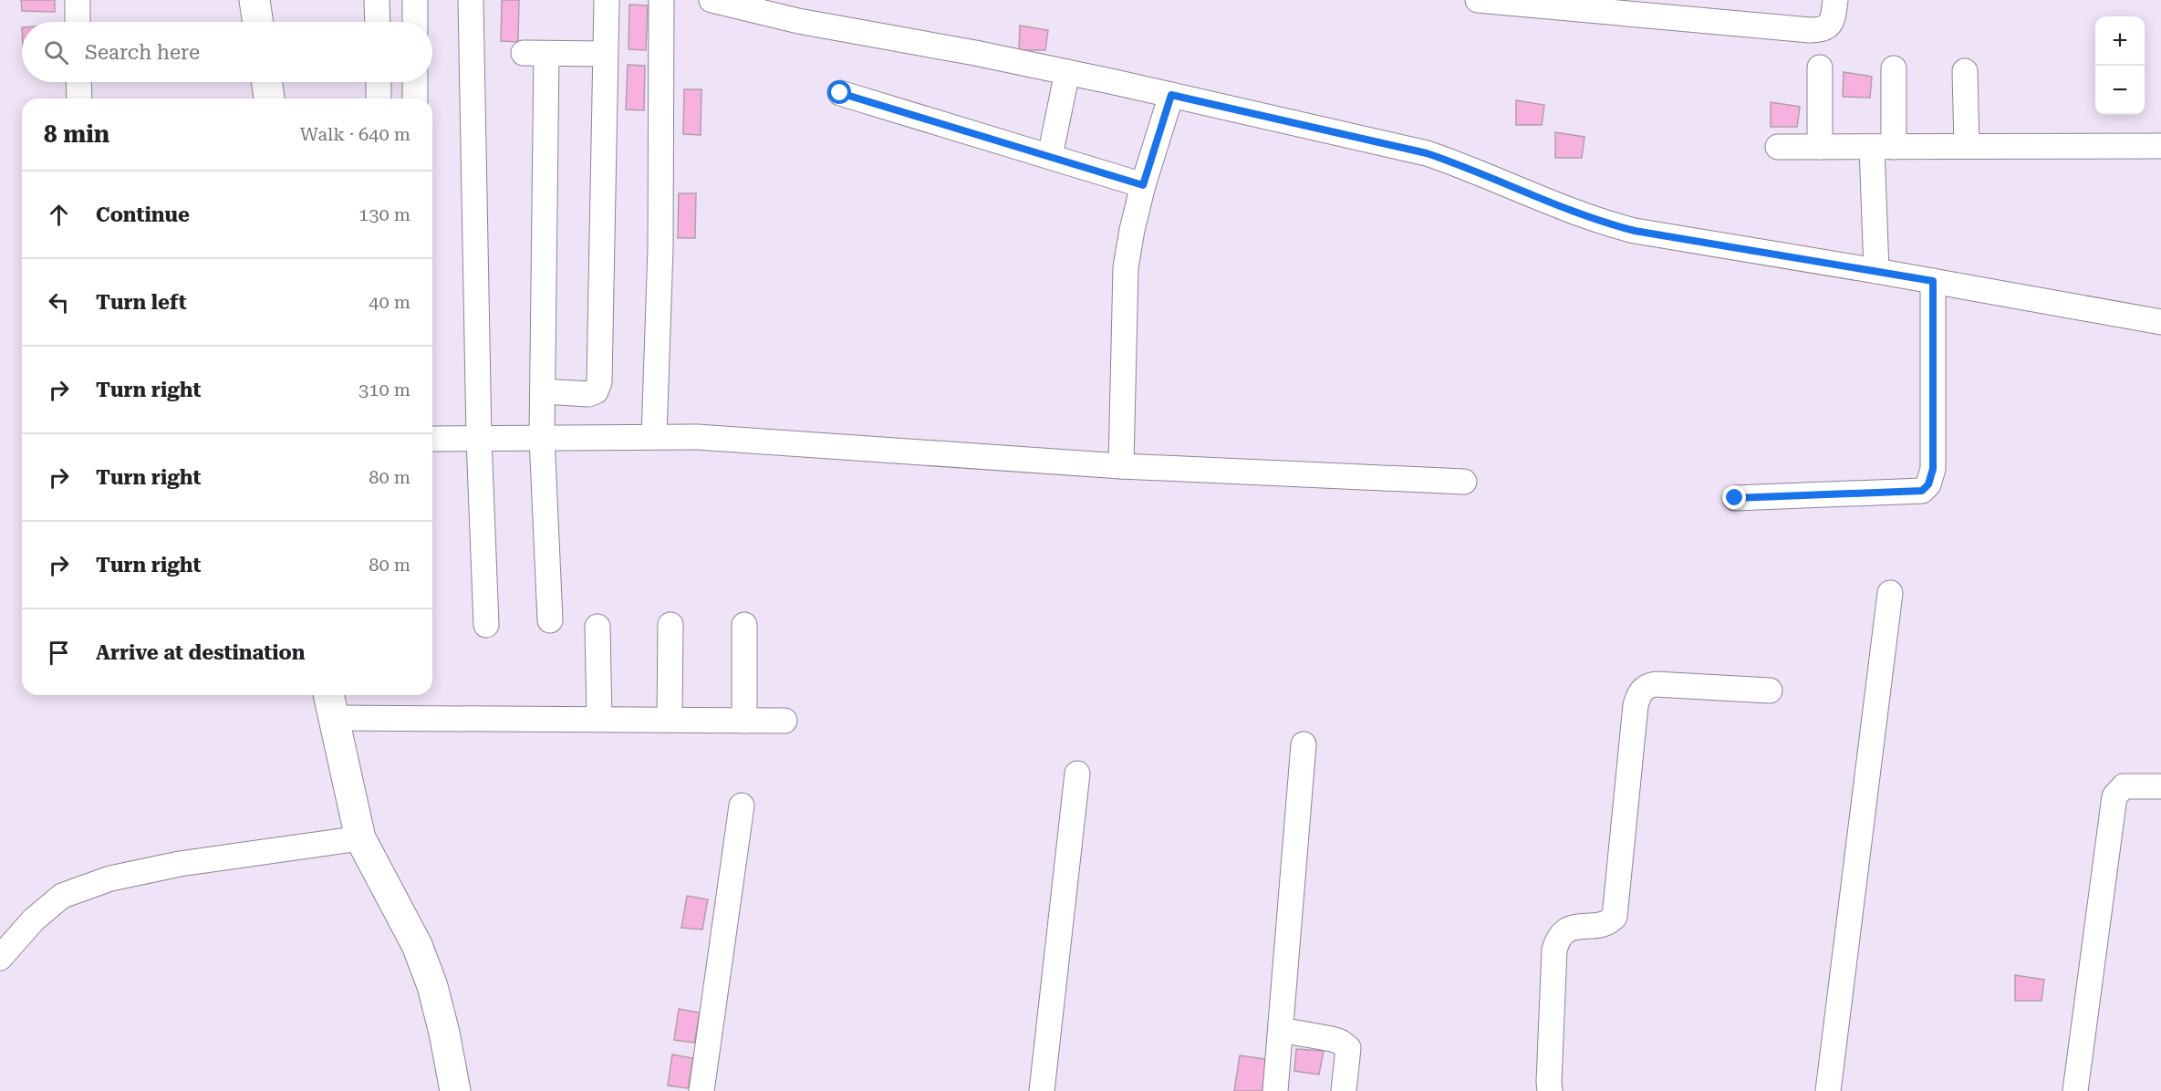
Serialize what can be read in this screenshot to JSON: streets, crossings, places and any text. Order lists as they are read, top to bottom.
{
  "page": {
    "map_buttons": ["+", "−"],
    "search": "Search here",
    "heading": ["8 min", "Walk · 640 m"],
    "list": [
      ["Continue", "130 m"],
      ["Turn left", "40 m"],
      ["Turn right", "310 m"],
      ["Turn right", "80 m"],
      ["Turn right", "80 m"],
      "Arrive at destination"
    ]
  }
}
